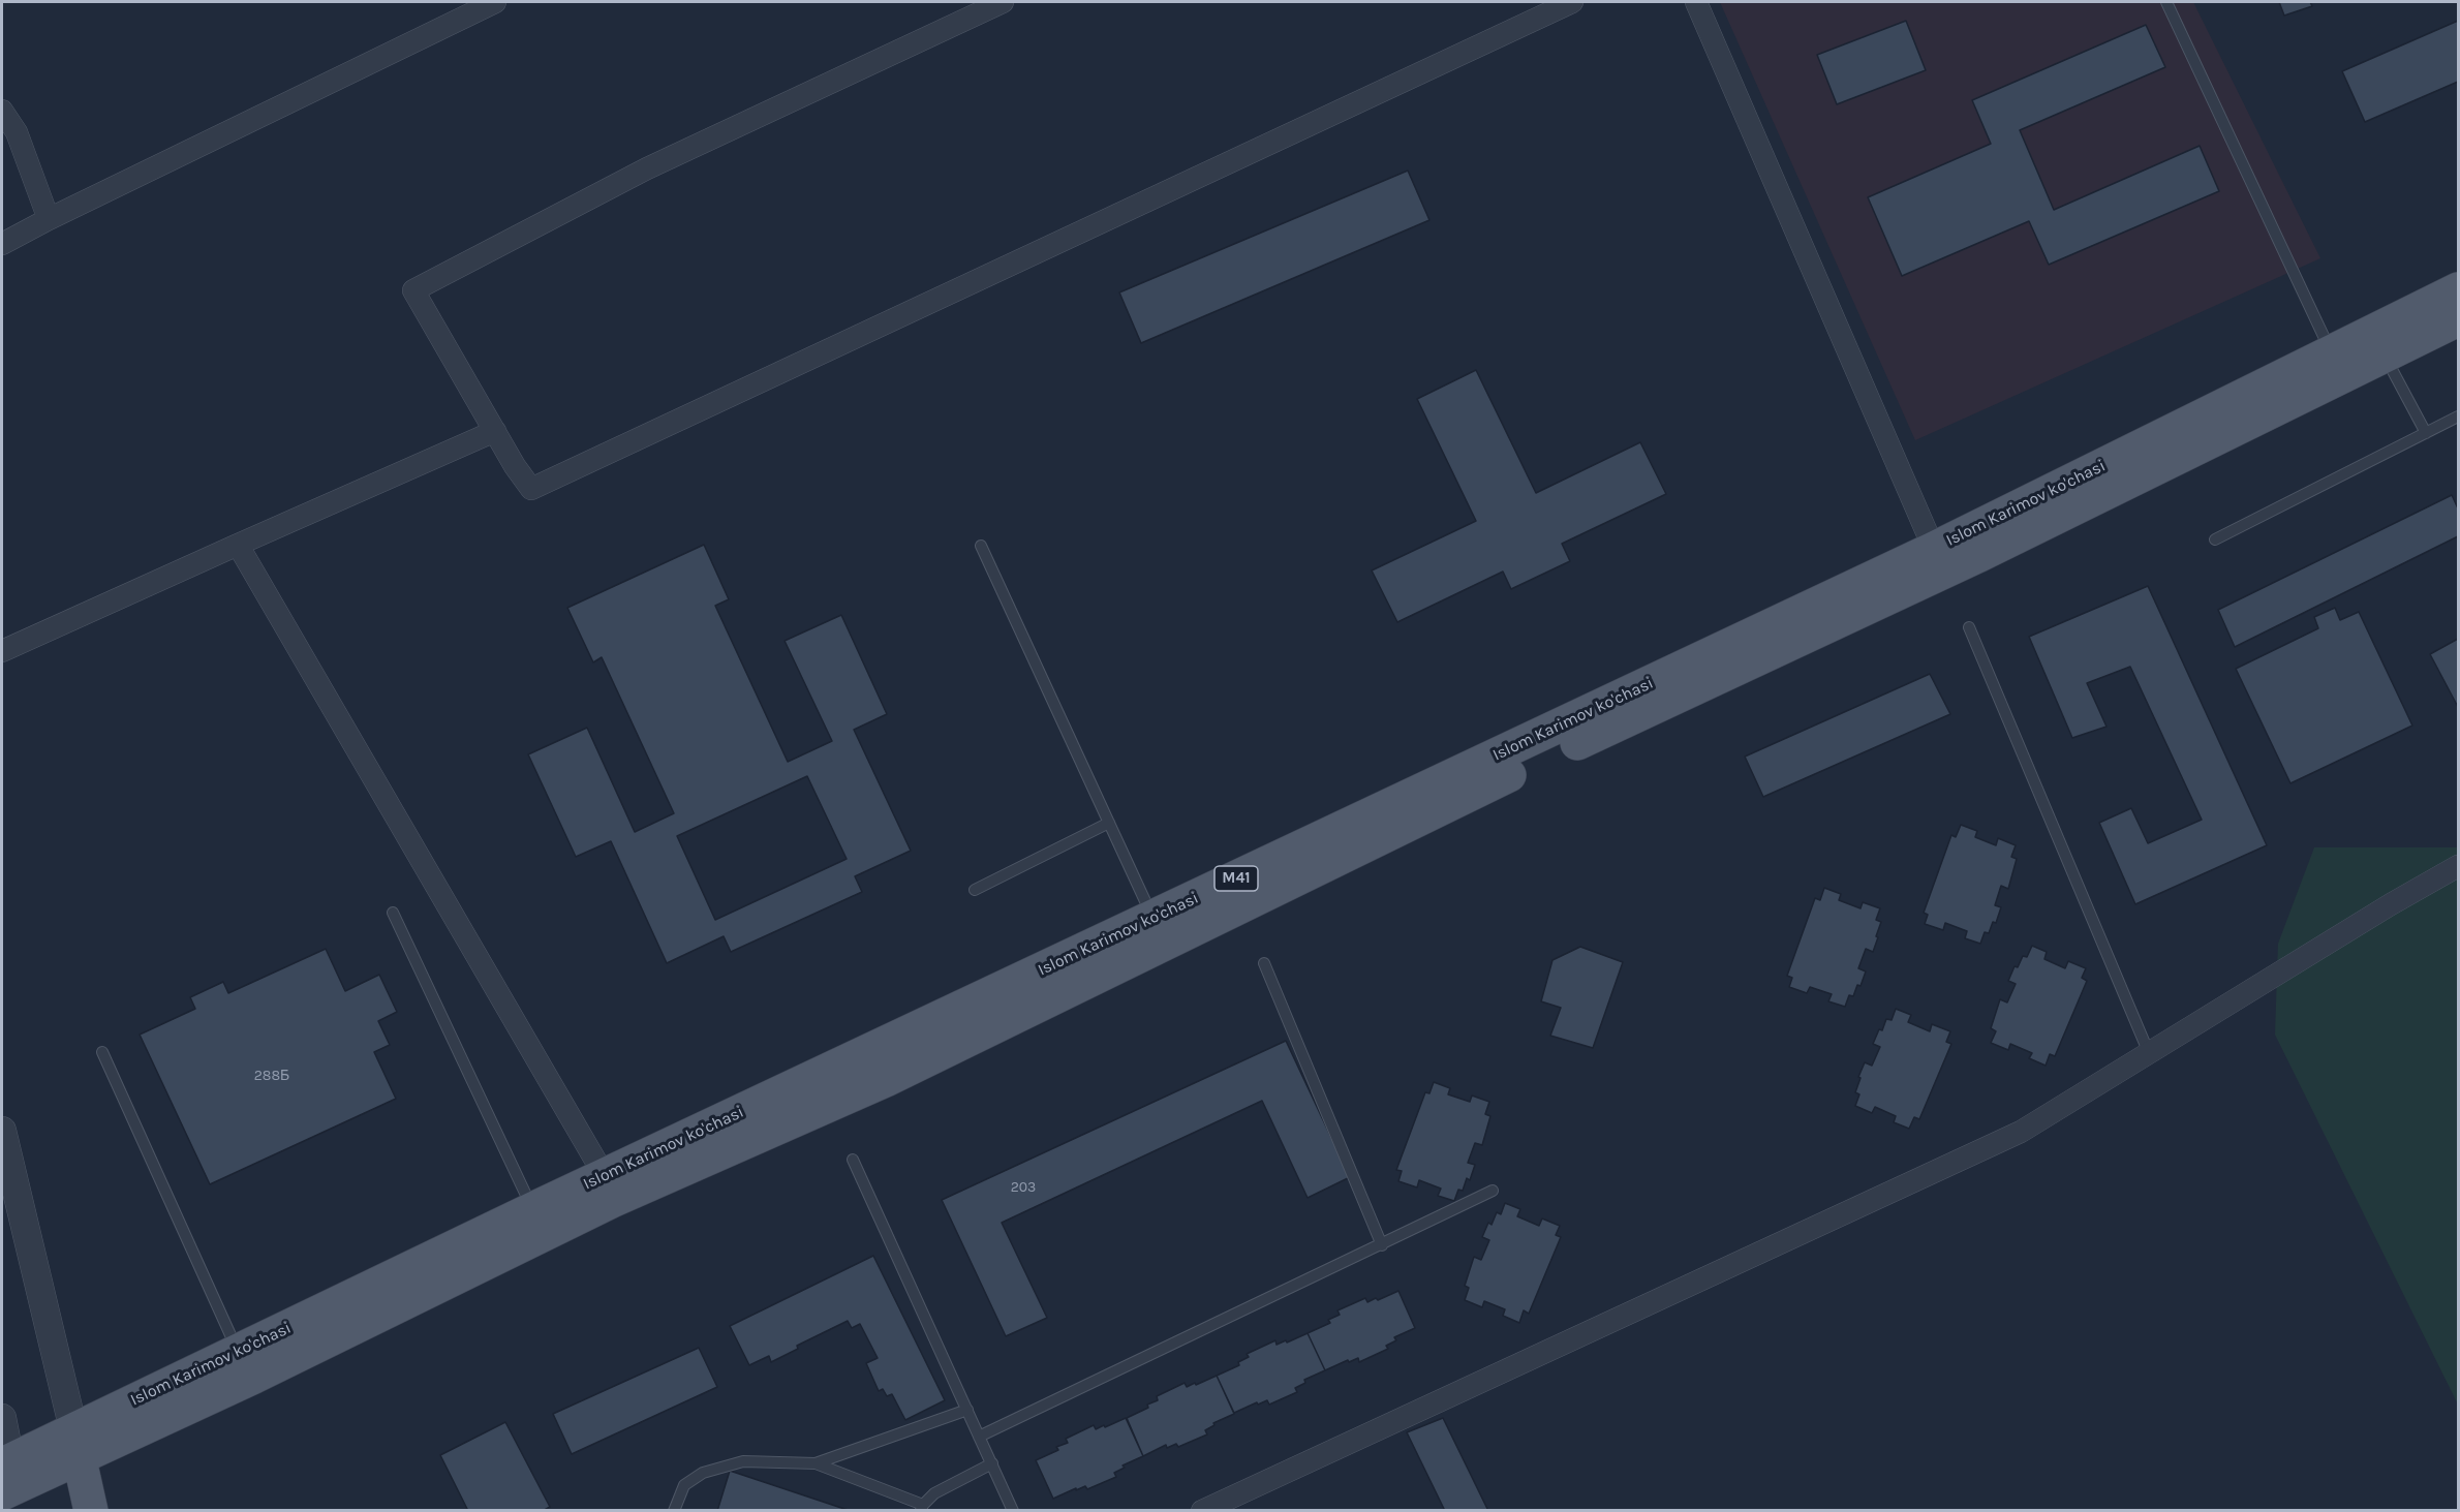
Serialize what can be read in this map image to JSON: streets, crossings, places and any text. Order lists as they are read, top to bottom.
{
  "streets": {
    "main road": ["Islom Karimov ko'chasi", "M41"]
  },
  "house_numbers": ["288Б", "203"]
}
